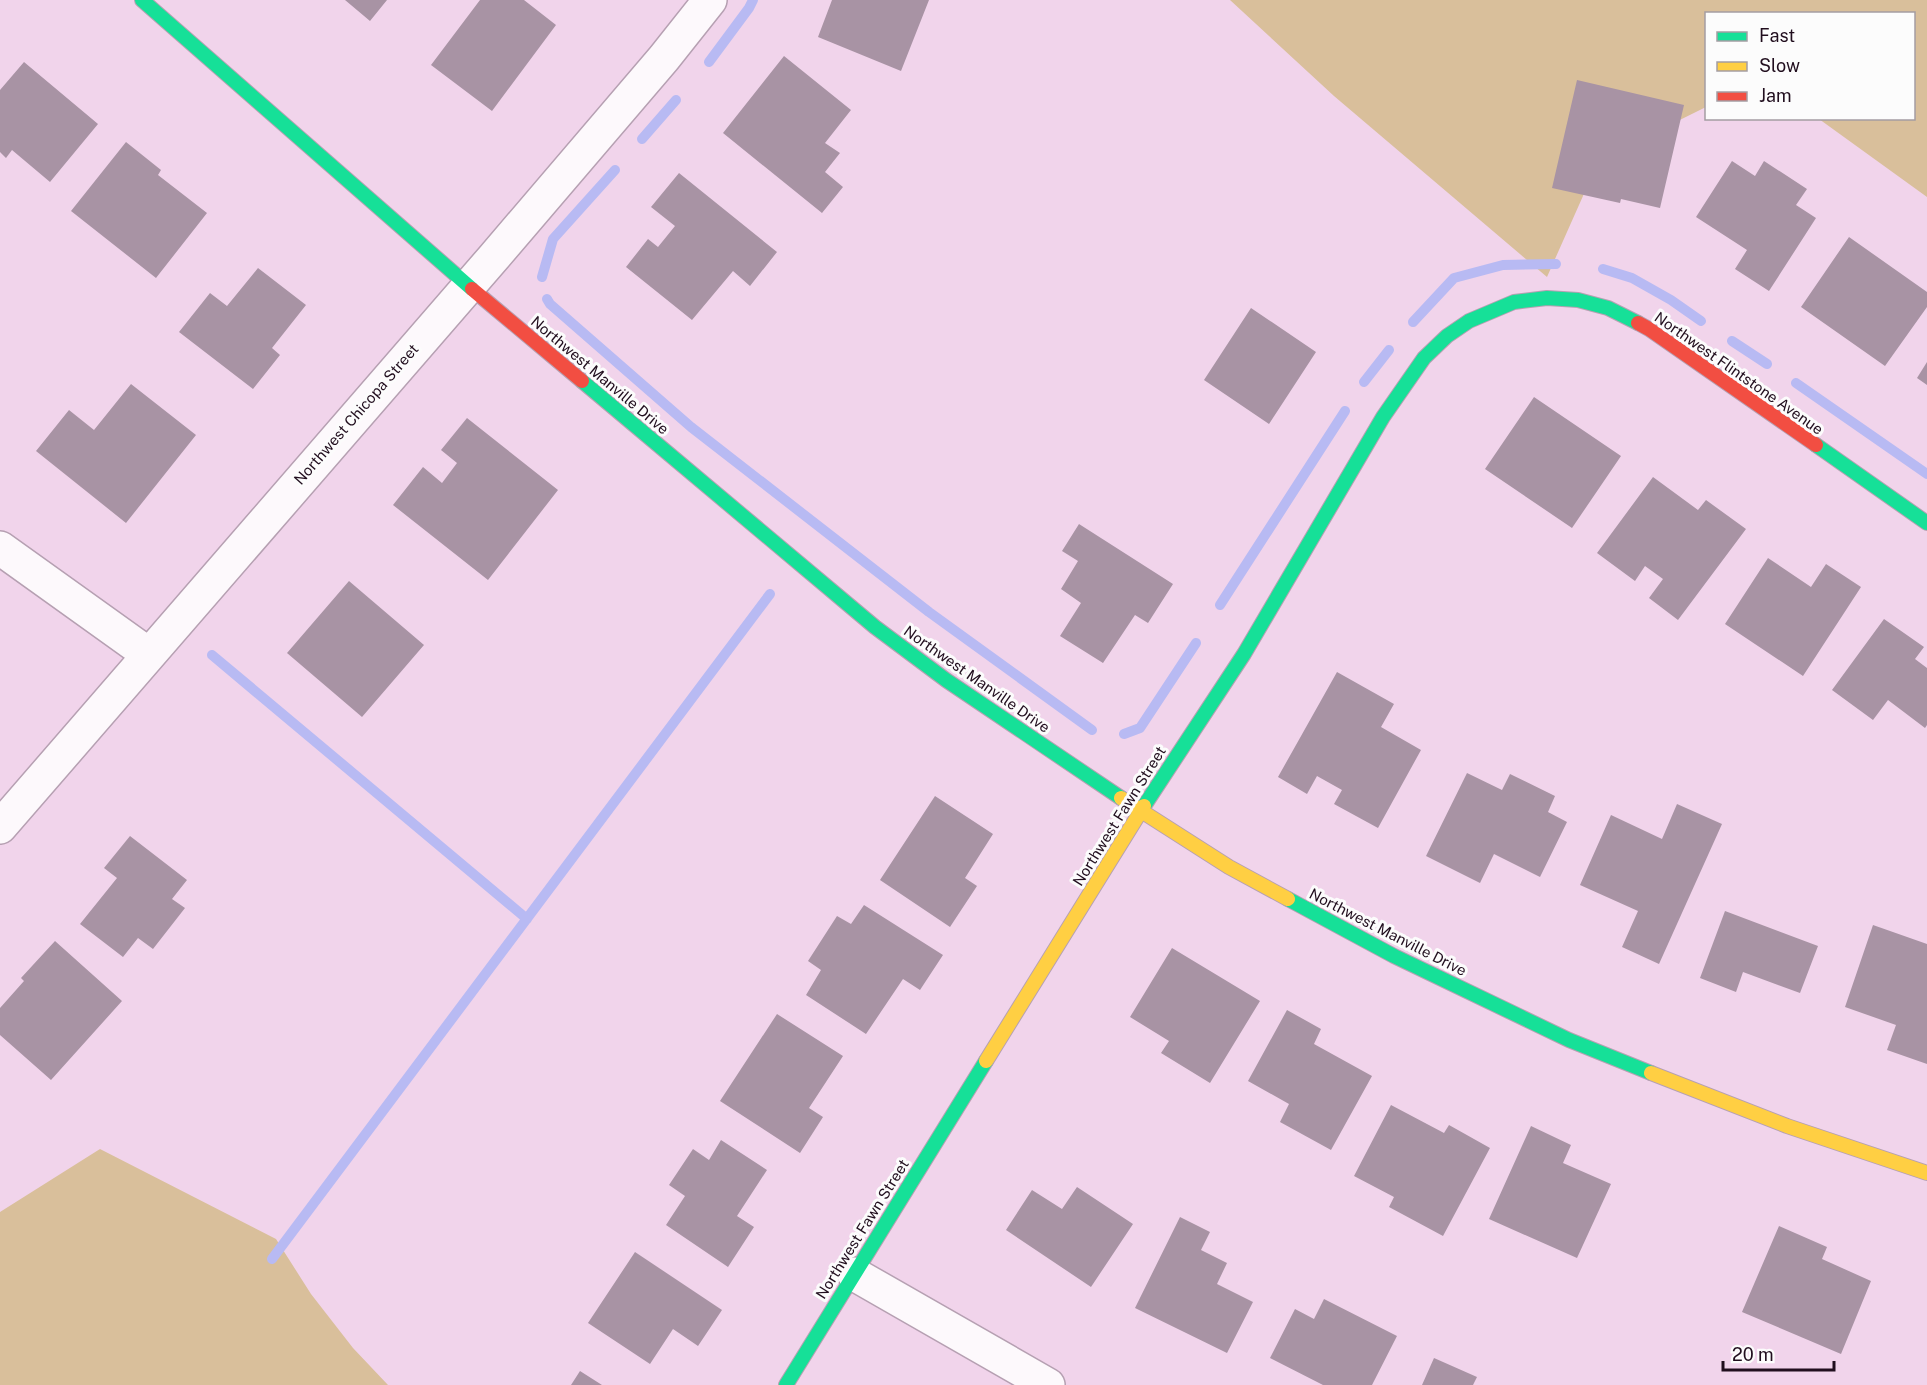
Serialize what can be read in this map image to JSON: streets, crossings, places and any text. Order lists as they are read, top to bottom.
{
  "streets": {
    "street": [
      "Northwest Flintstone Avenue",
      "Northwest Manville Drive",
      "Northwest Chicopa Street",
      "Northwest Fawn Street"
    ]
  },
  "crossings": [
    ["Northwest Flintstone Avenue", "Northwest Fawn Street"],
    ["Northwest Manville Drive", "Northwest Chicopa Street"],
    ["Northwest Manville Drive", "Northwest Fawn Street"]
  ],
  "legend": ["Fast", "Slow", "Jam"],
  "scale_bar": "20 m"
}
